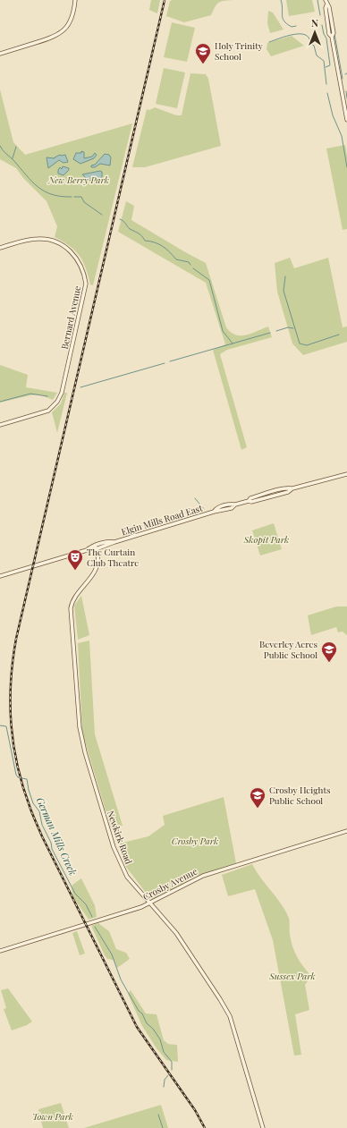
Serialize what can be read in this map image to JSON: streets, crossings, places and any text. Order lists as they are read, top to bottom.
{
  "streets": {
    "street": [
      "Bernard Avenue",
      "Elgin Mills Road East",
      "Newkirk Road",
      "Crosby Avenue"
    ]
  },
  "crossings": [
    ["Elgin Mills Road East", "Newkirk Road"],
    ["Newkirk Road", "Crosby Avenue"]
  ],
  "water": ["German Mills Creek"],
  "parks": [
    "New Berry Park",
    "Skopit Park",
    "Crosby Park",
    "Sussex Park",
    "Town Park"
  ],
  "places": {
    "school or university": ["Holy Trinity School", "Beverley Acres Public School", "Crosby Heights Public School"],
    "theatre": ["The Curtain Club Theatre"]
  },
  "north": "top"
}
